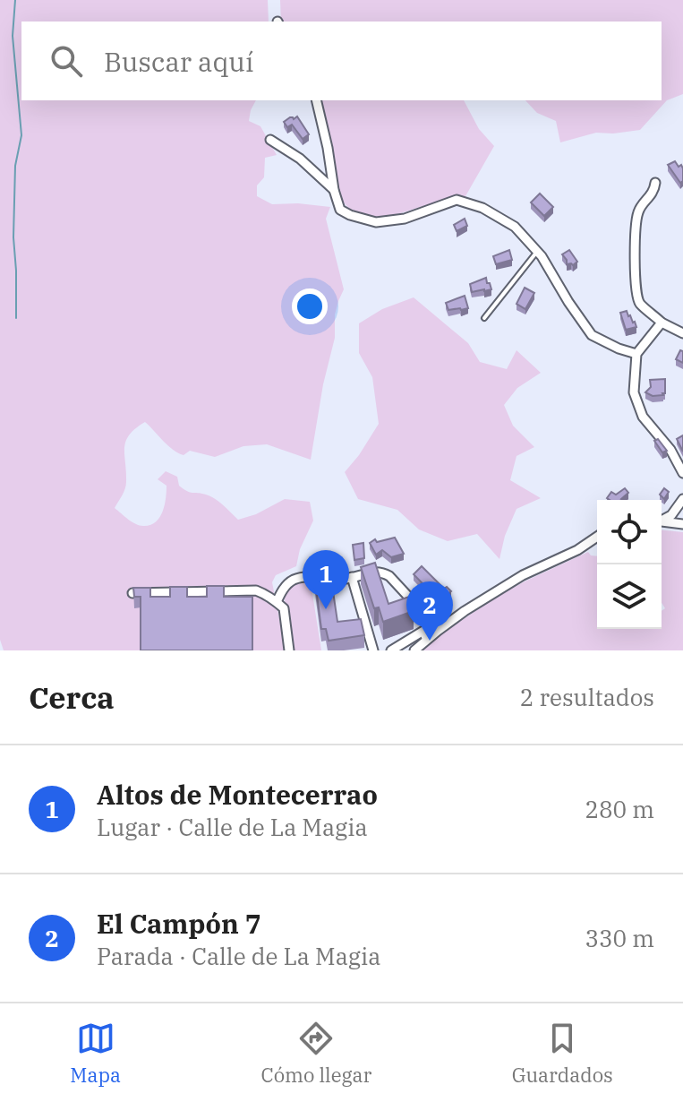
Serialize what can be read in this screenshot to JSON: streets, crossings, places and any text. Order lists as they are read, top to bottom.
{
  "page": {
    "search": "Buscar aquí",
    "pins": ["1", "2"],
    "heading": ["Cerca", "2 resultados"],
    "list": [
      {
        "mark": "1",
        "name": "Altos de Montecerrao",
        "note": "Lugar · Calle de La Magia",
        "value": "280 m"
      },
      {
        "mark": "2",
        "name": "El Campón 7",
        "note": "Parada · Calle de La Magia",
        "value": "330 m"
      }
    ],
    "nav": ["Mapa", "Cómo llegar", "Guardados"]
  }
}
